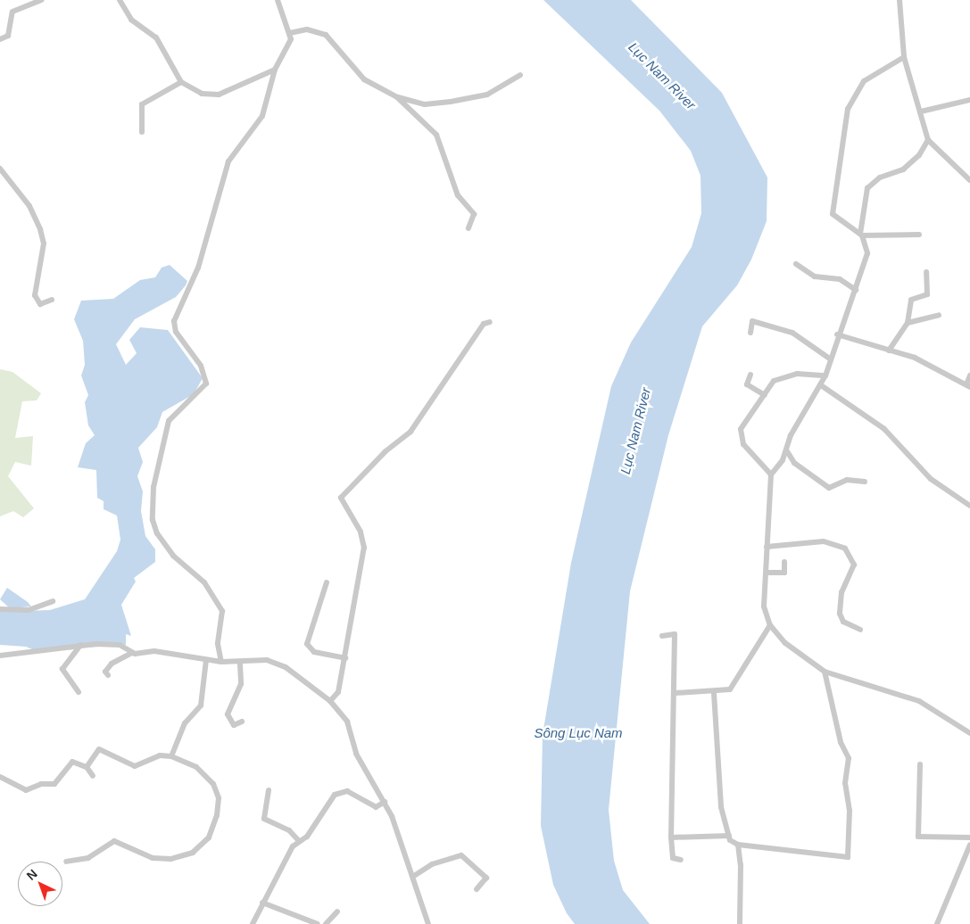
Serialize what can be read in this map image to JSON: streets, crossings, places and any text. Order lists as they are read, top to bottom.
{
  "water": ["Lục Nam River", "Sông Lục Nam"],
  "north": "top left"
}
